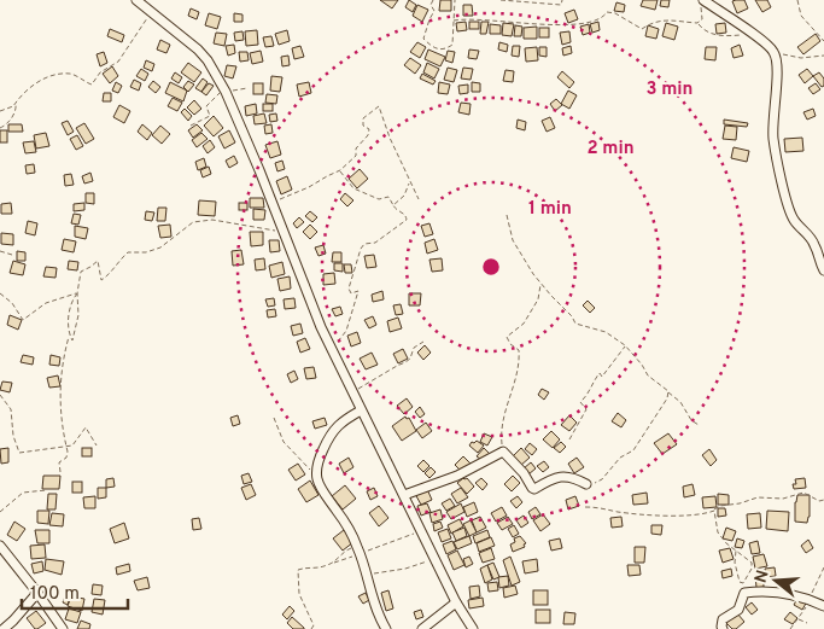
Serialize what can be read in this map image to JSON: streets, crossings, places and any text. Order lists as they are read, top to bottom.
{
  "scale_bar": "100 m",
  "north": "left",
  "rings": ["3 min", "2 min", "1 min"]
}
